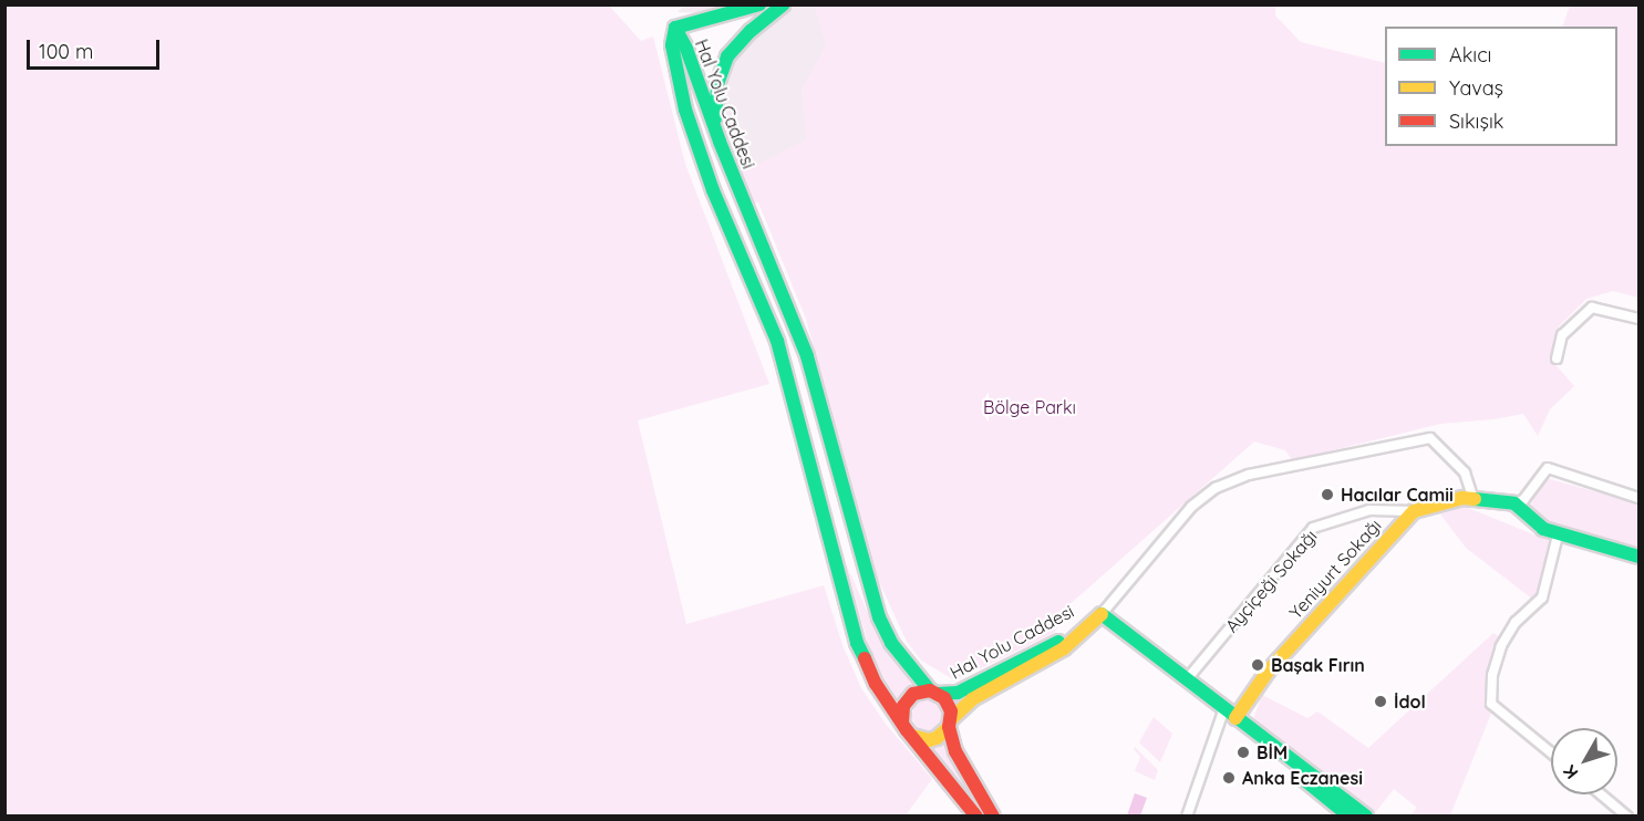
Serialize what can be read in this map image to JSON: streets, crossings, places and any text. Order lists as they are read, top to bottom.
{
  "streets": {
    "main road": ["Hal Yolu Caddesi", "Yeniyurt Sokağı"],
    "street": ["Ayçiçeği Sokağı"]
  },
  "crossings": [
    ["Hal Yolu Caddesi", "Yeniyurt Sokağı"],
    ["Hal Yolu Caddesi", "Ayçiçeği Sokağı"],
    ["Yeniyurt Sokağı", "Ayçiçeği Sokağı"]
  ],
  "parks": ["Bölge Parkı"],
  "places": [
    "Hacılar Camii",
    "Başak Fırın",
    "İdol",
    "BİM",
    "Anka Eczanesi"
  ],
  "legend": ["Akıcı", "Yavaş", "Sıkışık"],
  "scale_bar": "100 m",
  "north": "bottom left"
}
